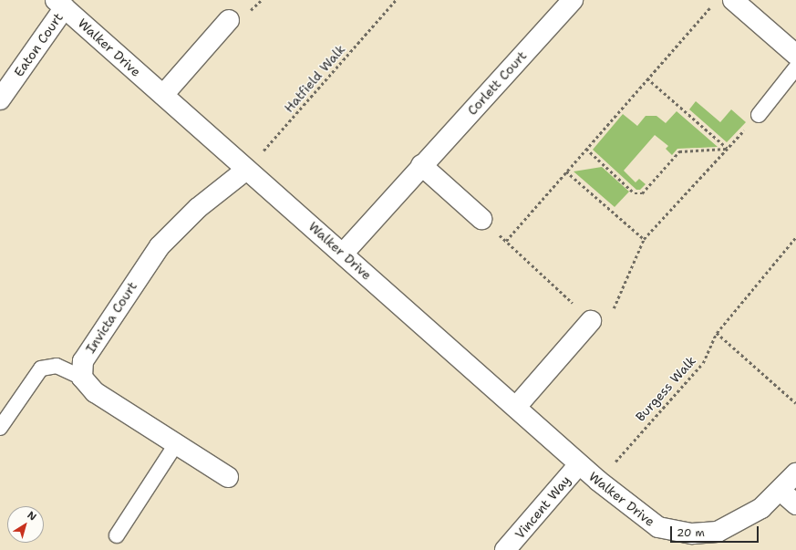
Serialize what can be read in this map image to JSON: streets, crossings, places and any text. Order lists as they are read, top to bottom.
{
  "streets": {
    "street": [
      "Eaton Court",
      "Walker Drive",
      "Corlett Court",
      "Invicta Court",
      "Vincent Way"
    ],
    "path": ["Hatfield Walk", "Burgess Walk"]
  },
  "crossings": [
    ["Eaton Court", "Walker Drive"],
    ["Walker Drive", "Hatfield Walk"],
    ["Walker Drive", "Corlett Court"],
    ["Walker Drive", "Invicta Court"],
    ["Walker Drive", "Burgess Walk"],
    ["Walker Drive", "Vincent Way"],
    ["Hatfield Walk", "Invicta Court"]
  ],
  "scale_bar": "20 m",
  "north": "top right"
}
